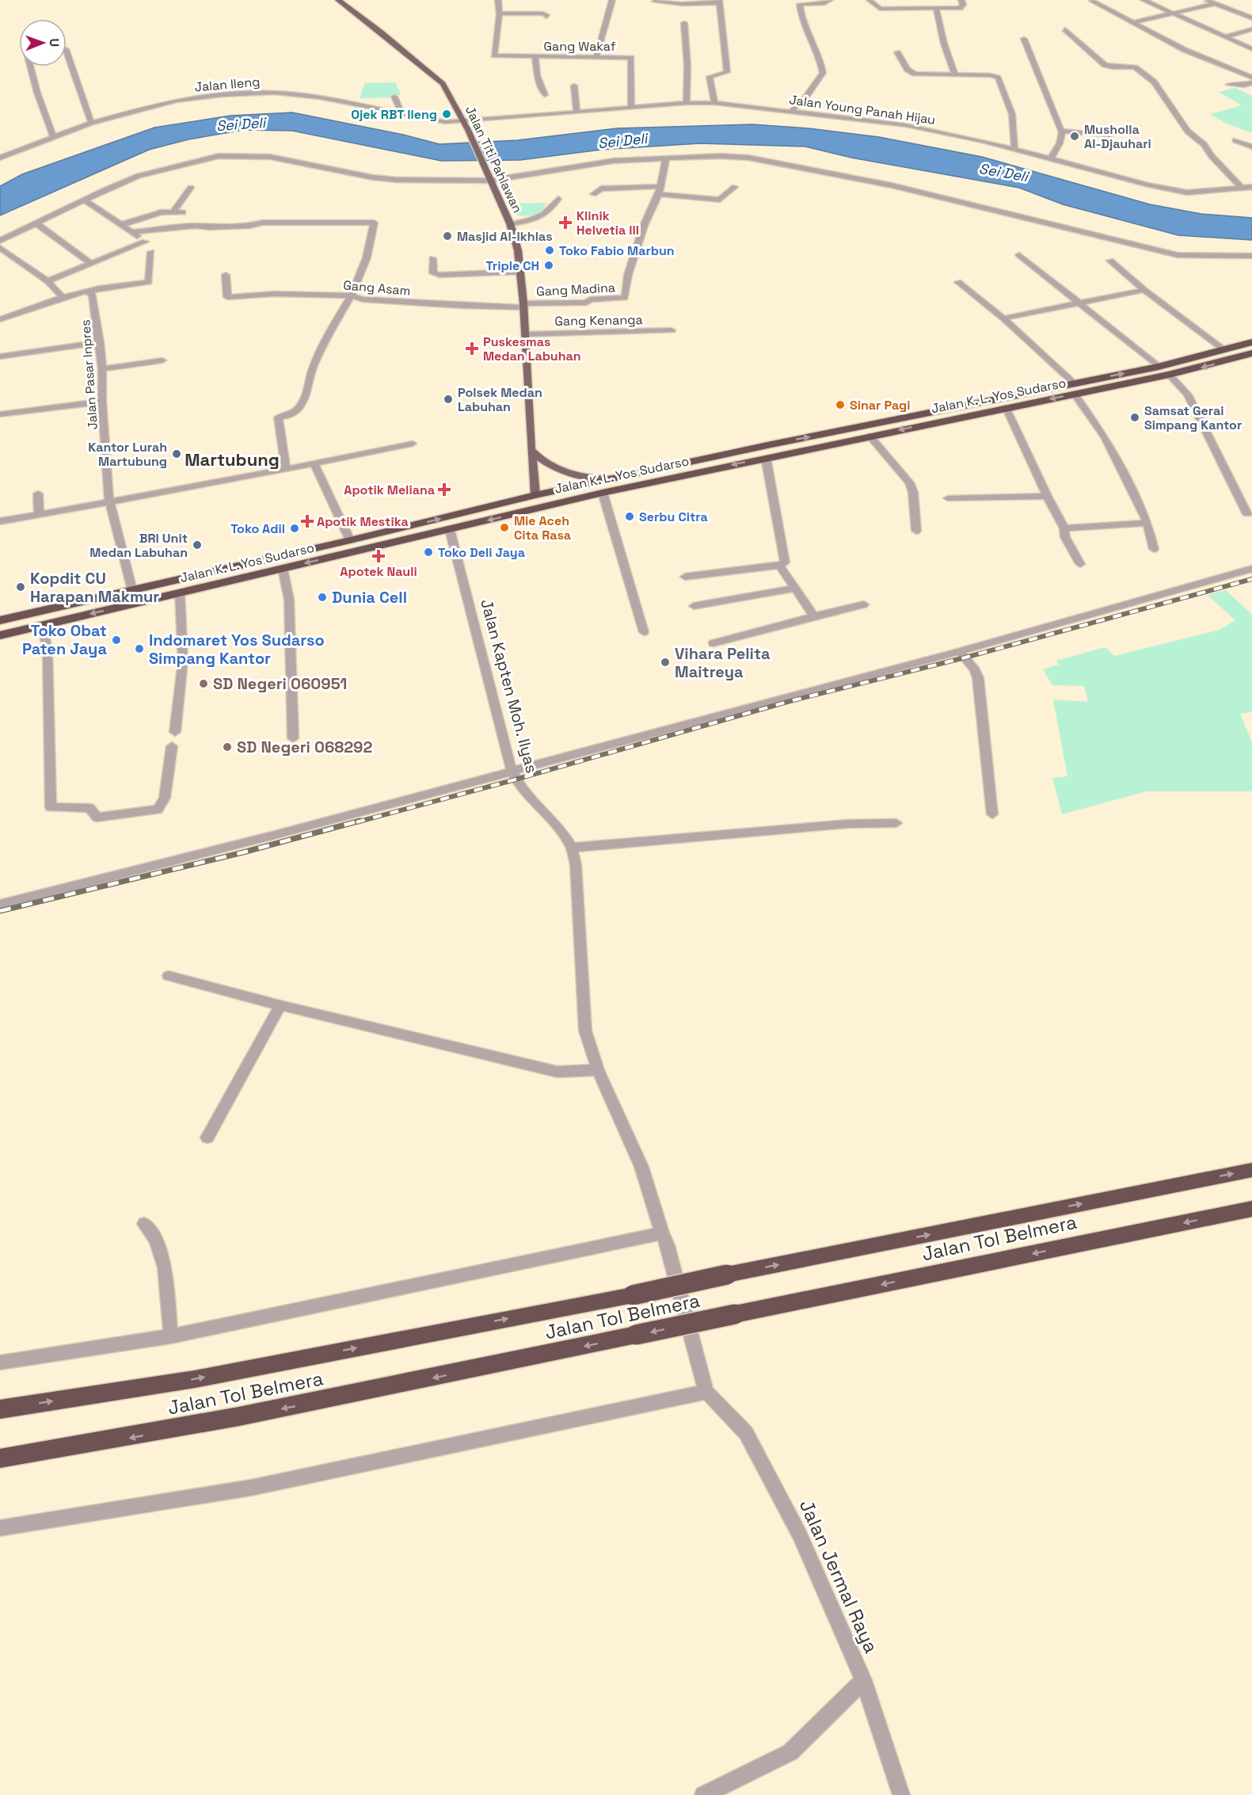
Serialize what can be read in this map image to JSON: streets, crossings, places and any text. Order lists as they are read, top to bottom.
{
  "streets": {
    "highway": ["Jalan K. L. Yos Sudarso", "Jalan Tol Belmera"],
    "main road": ["Jalan Titi Pahlawan"],
    "street": [
      "Gang Wakaf",
      "Jalan Ileng",
      "Jalan Young Panah Hijau",
      "Gang Asam",
      "Gang Madina",
      "Gang Kenanga",
      "Jalan Pasar Inpres",
      "Jalan Kapten Moh. Ilyas",
      "Jalan Jermal Raya"
    ]
  },
  "crossings": [
    ["Gang Wakaf", "Jalan Young Panah Hijau"],
    ["Jalan Ileng", "Jalan Young Panah Hijau"],
    ["Jalan Ileng", "Jalan Titi Pahlawan"],
    ["Jalan Young Panah Hijau", "Jalan Titi Pahlawan"],
    ["Jalan Titi Pahlawan", "Gang Asam"],
    ["Jalan Titi Pahlawan", "Gang Madina"],
    ["Jalan Titi Pahlawan", "Gang Kenanga"],
    ["Jalan Titi Pahlawan", "Jalan K. L. Yos Sudarso"],
    ["Gang Asam", "Gang Madina"],
    ["Jalan Pasar Inpres", "Jalan K. L. Yos Sudarso"],
    ["Jalan K. L. Yos Sudarso", "Jalan Kapten Moh. Ilyas"],
    ["Jalan Kapten Moh. Ilyas", "Jalan Jermal Raya"]
  ],
  "districts": ["Martubung"],
  "water": ["Sei Deli"],
  "places": {
    "other": [
      "Ojek RBT Ileng",
      "Musholla Al-Djauhari",
      "Masjid Al-Ikhlas",
      "Toko Fabio Marbun",
      "Triple CH",
      "Polsek Medan Labuhan",
      "Sinar Pagi",
      "Samsat Gerai Simpang Kantor",
      "Kantor Lurah Martubung",
      "Serbu Citra",
      "Mie Aceh Cita Rasa",
      "Toko Adil",
      "BRI Unit Medan Labuhan",
      "Toko Deli Jaya",
      "Kopdit CU Harapan Makmur",
      "Dunia Cell",
      "Toko Obat Paten Jaya",
      "Indomaret Yos Sudarso Simpang Kantor",
      "Vihara Pelita Maitreya",
      "SD Negeri 060951",
      "SD Negeri 068292"
    ],
    "health": [
      "Klinik Helvetia III",
      "Puskesmas Medan Labuhan",
      "Apotik Meliana",
      "Apotik Mestika",
      "Apotek Nauli"
    ]
  },
  "north": "right"
}
